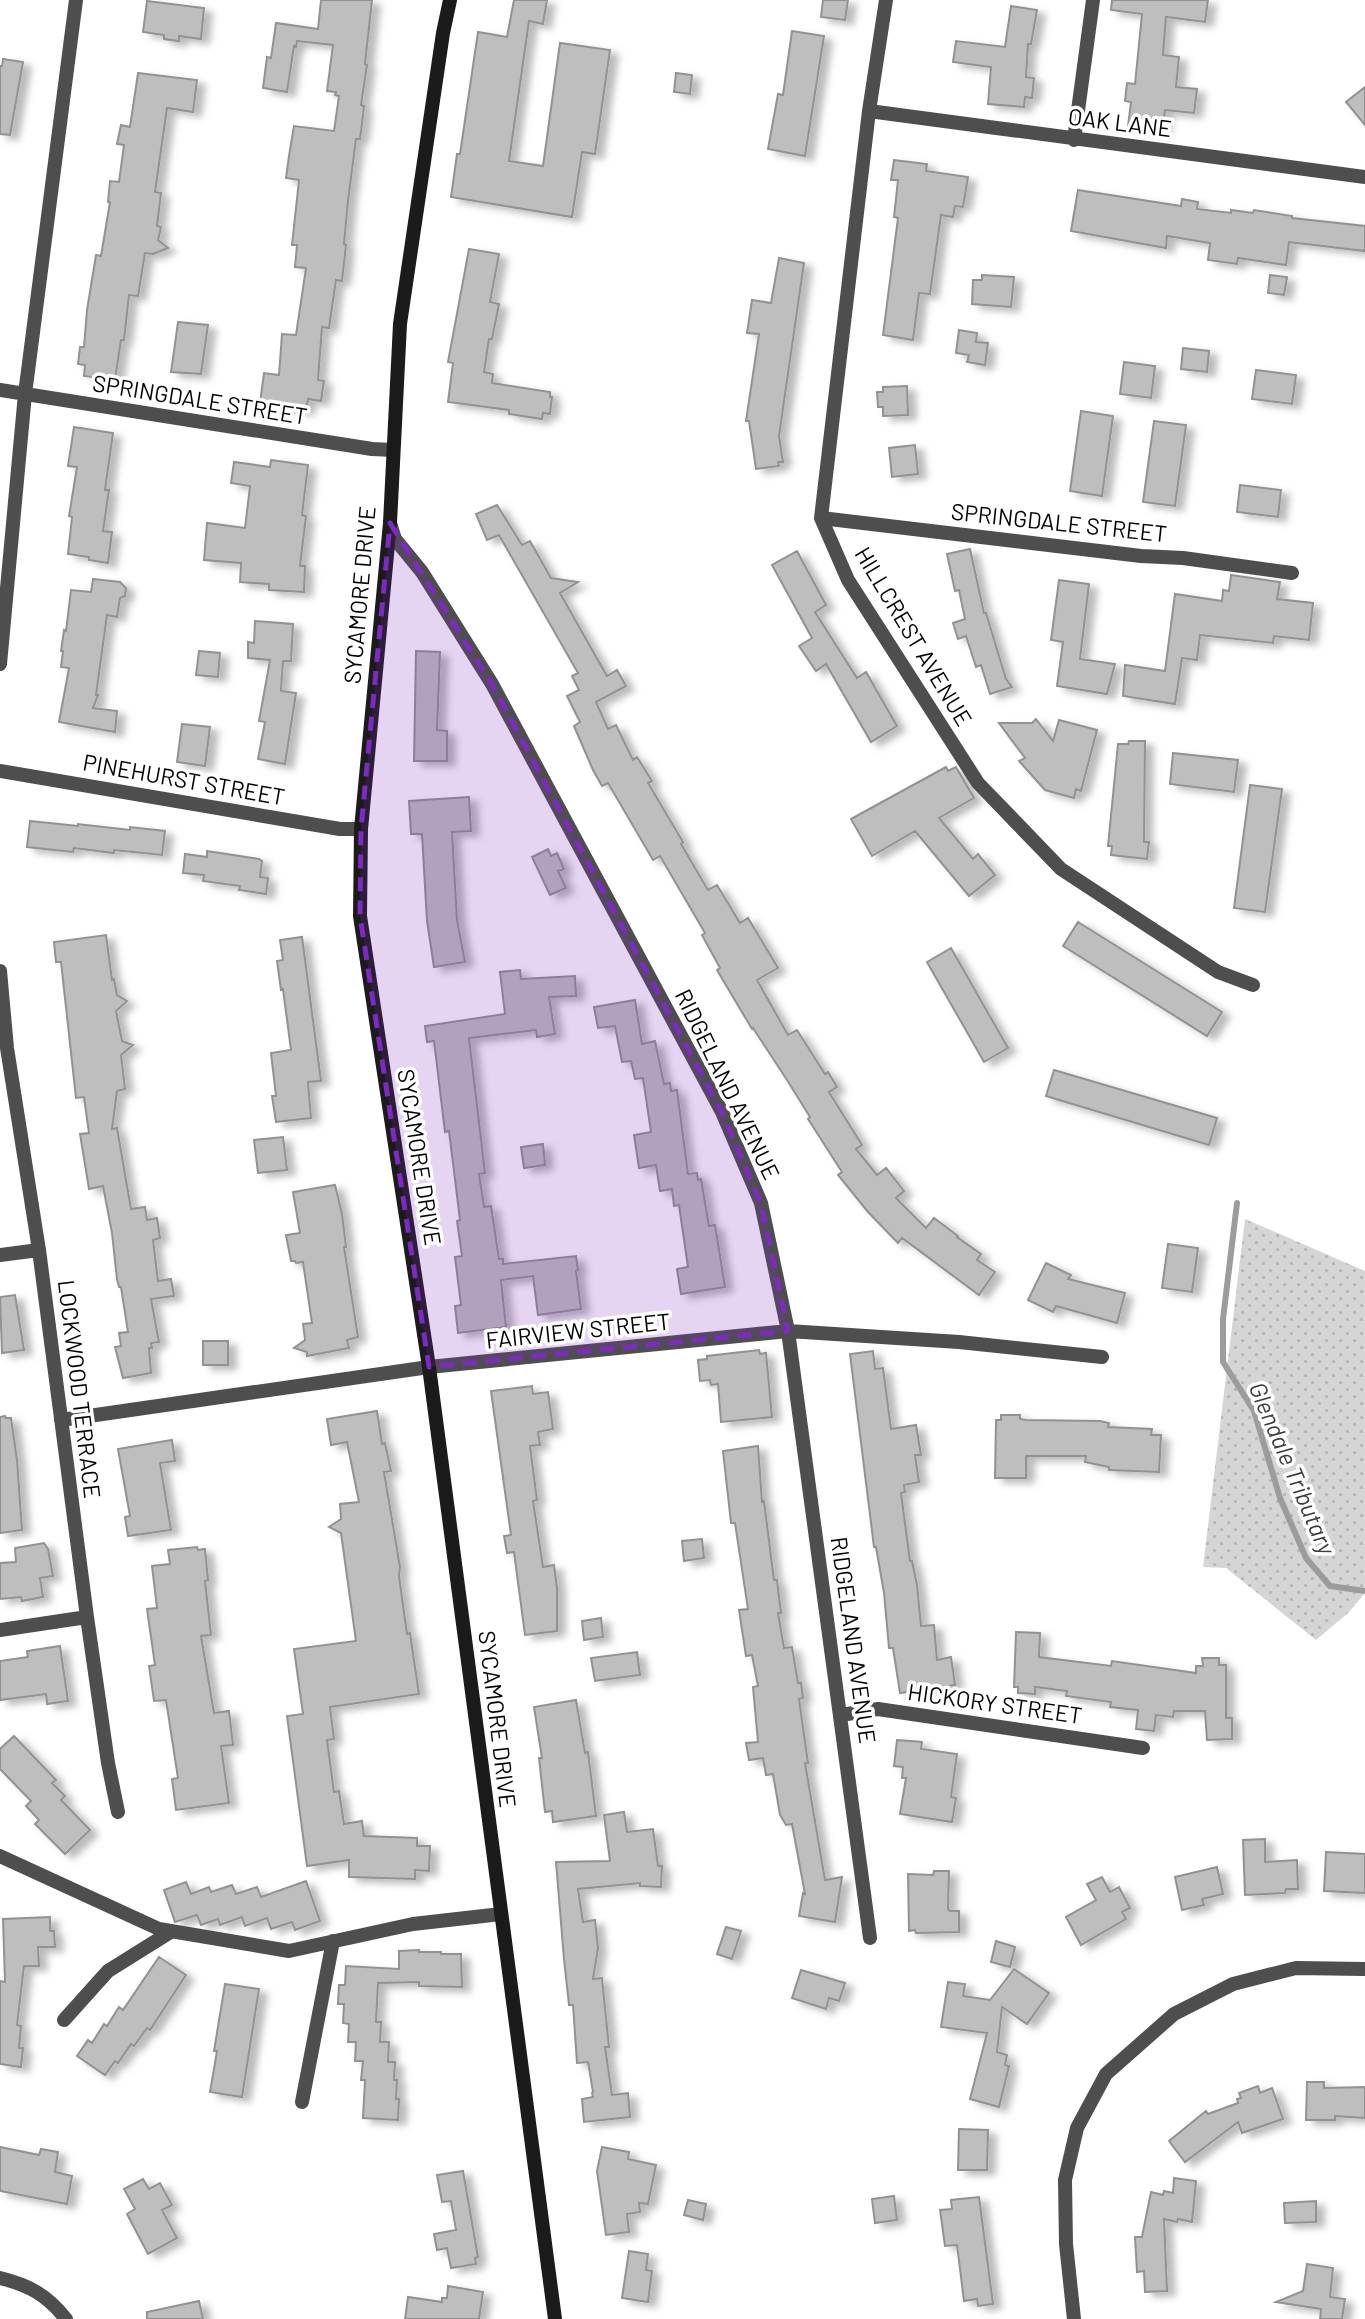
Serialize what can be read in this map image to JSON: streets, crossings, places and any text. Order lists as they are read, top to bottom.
{
  "streets": {
    "street": [
      "OAK LANE",
      "SPRINGDALE STREET",
      "SYCAMORE DRIVE",
      "HILLCREST AVENUE",
      "PINEHURST STREET",
      "RIDGELAND AVENUE",
      "FAIRVIEW STREET",
      "LOCKWOOD TERRACE",
      "HICKORY STREET"
    ]
  },
  "crossings": [
    ["SPRINGDALE STREET", "SYCAMORE DRIVE"],
    ["SPRINGDALE STREET", "HILLCREST AVENUE"],
    ["SYCAMORE DRIVE", "PINEHURST STREET"],
    ["SYCAMORE DRIVE", "RIDGELAND AVENUE"],
    ["SYCAMORE DRIVE", "FAIRVIEW STREET"],
    ["RIDGELAND AVENUE", "FAIRVIEW STREET"],
    ["RIDGELAND AVENUE", "HICKORY STREET"],
    ["FAIRVIEW STREET", "LOCKWOOD TERRACE"]
  ],
  "water": ["Glendale Tributary"]
}
